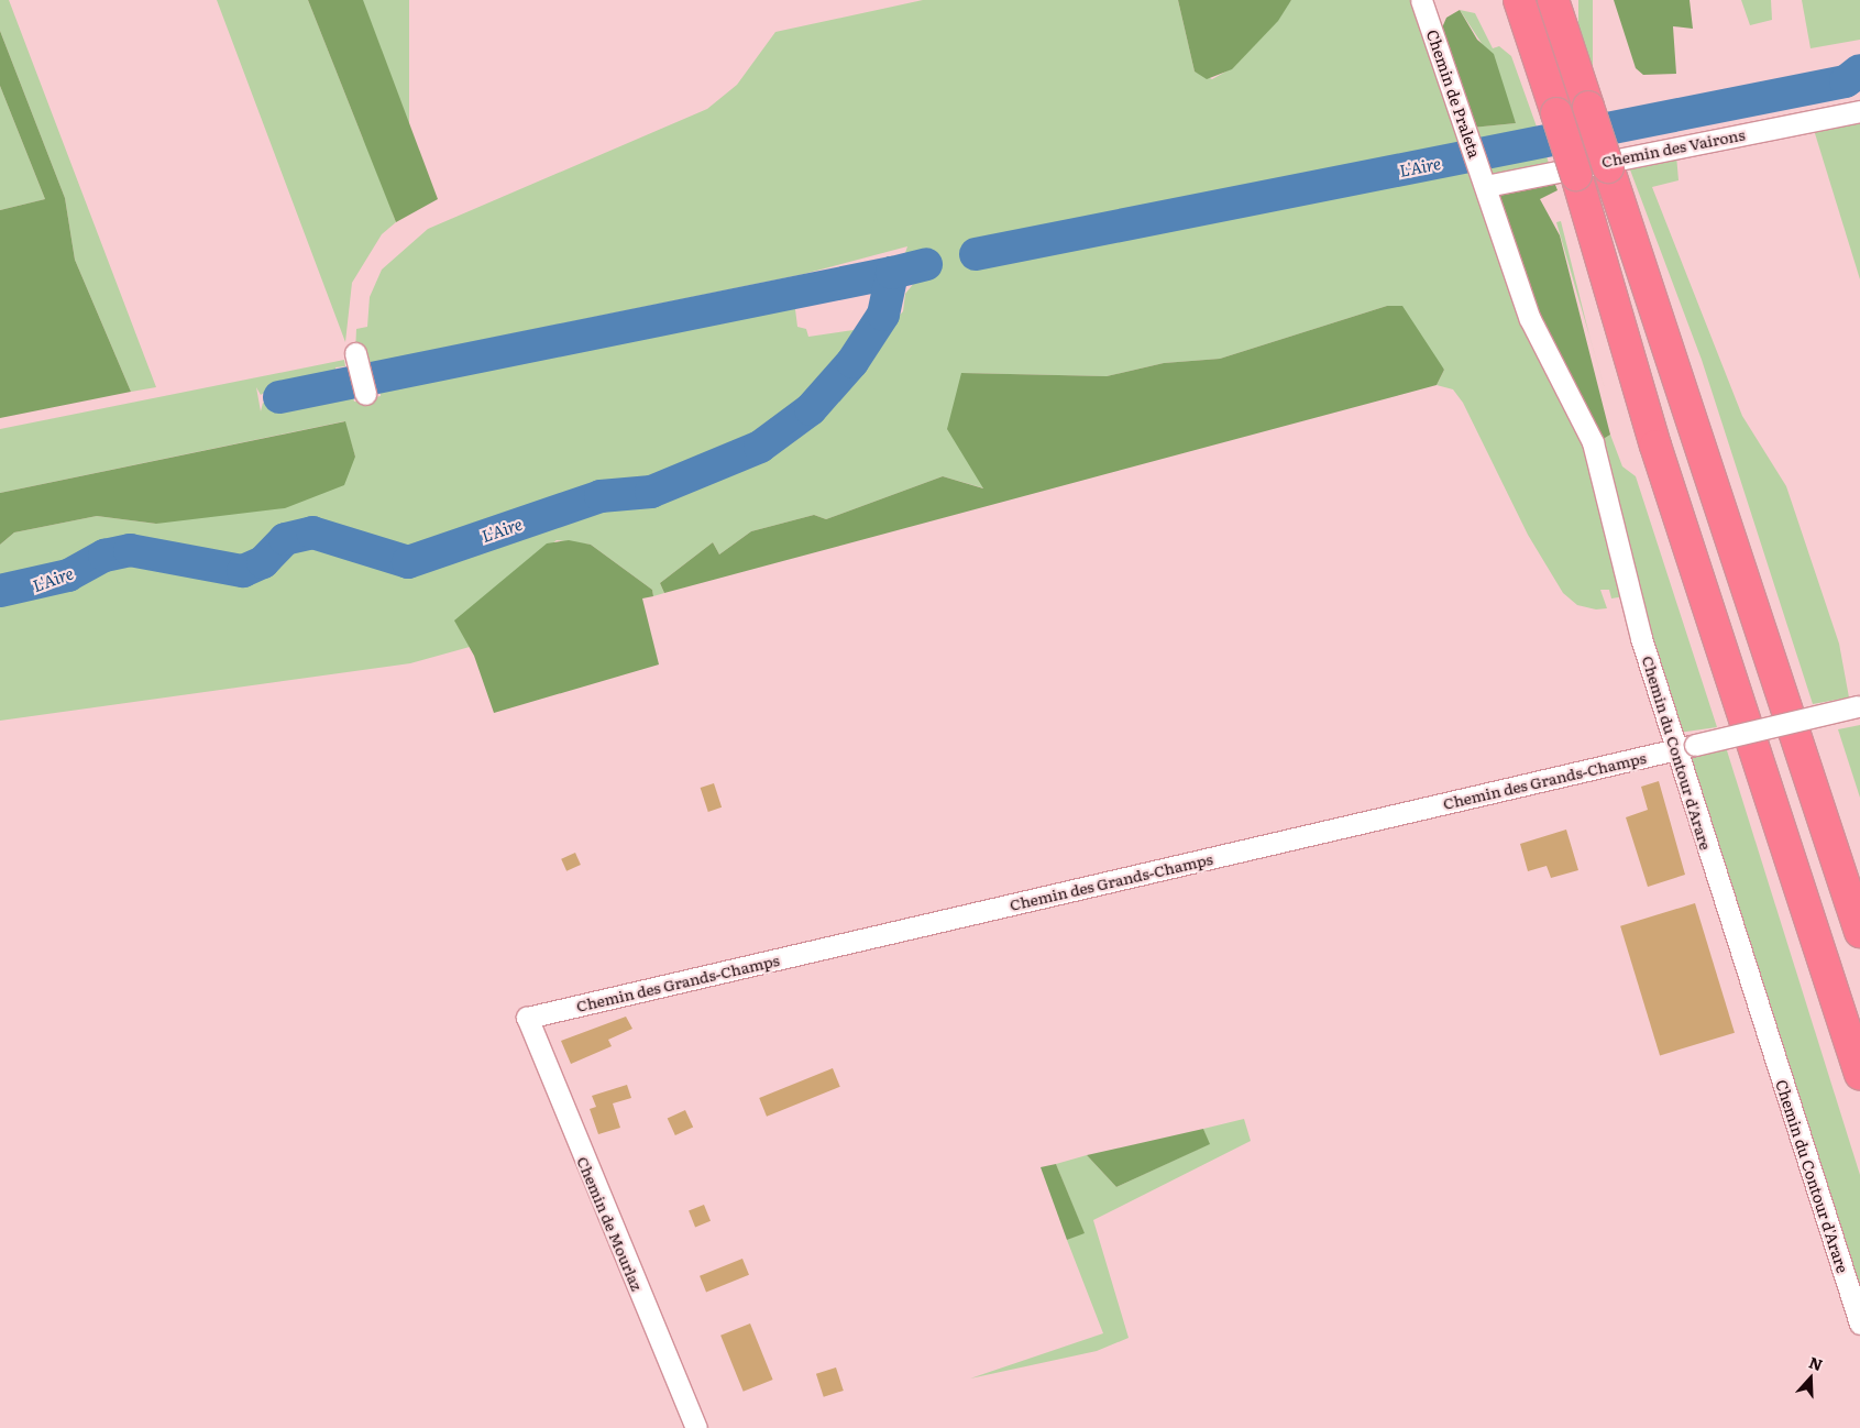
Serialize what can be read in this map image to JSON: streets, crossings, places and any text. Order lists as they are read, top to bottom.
{
  "streets": {
    "street": [
      "Chemin de Praleta",
      "Chemin des Vairons",
      "Chemin du Contour d'Arare",
      "Chemin des Grands-Champs",
      "Chemin de Mourlaz"
    ]
  },
  "crossings": [
    ["Chemin de Praleta", "Chemin des Vairons"],
    ["Chemin de Praleta", "Chemin du Contour d'Arare"],
    ["Chemin des Vairons", "Chemin du Contour d'Arare"],
    ["Chemin du Contour d'Arare", "Chemin des Grands-Champs"],
    ["Chemin des Grands-Champs", "Chemin de Mourlaz"]
  ],
  "water": ["L'Aire"],
  "north": "top"
}
